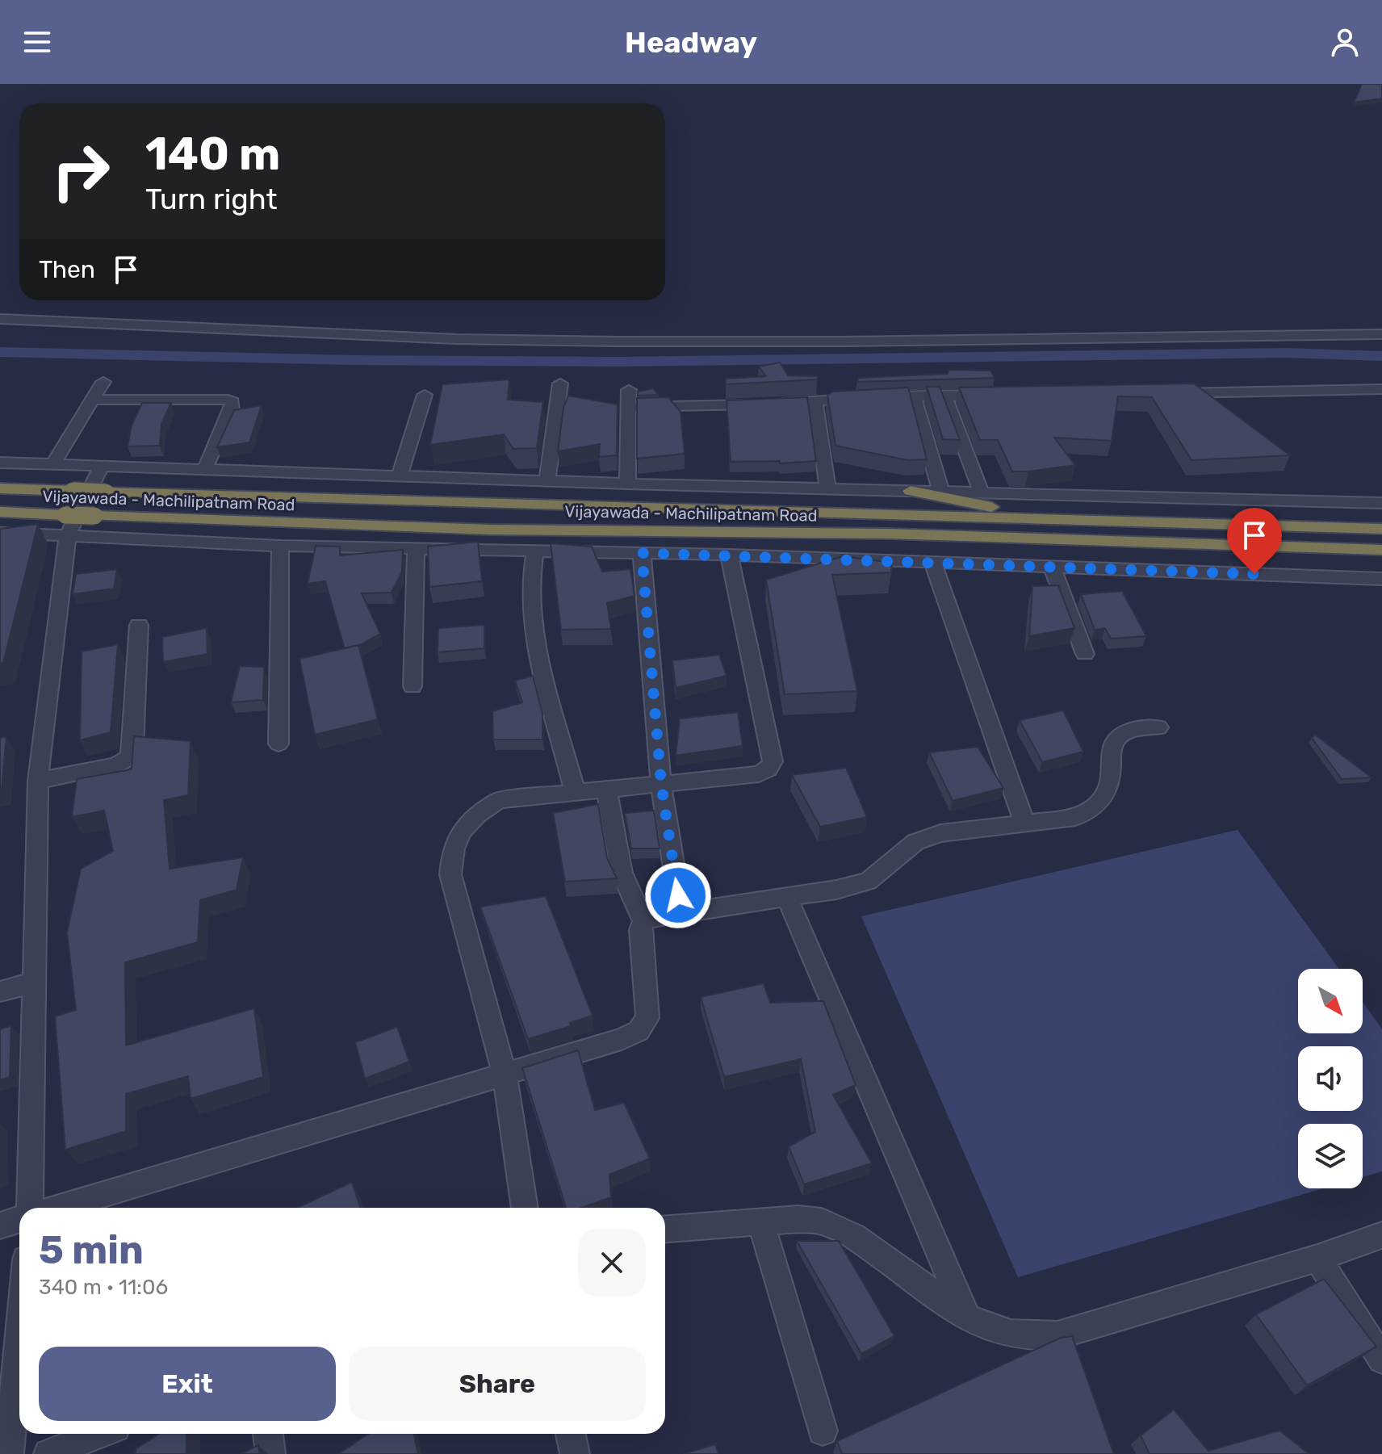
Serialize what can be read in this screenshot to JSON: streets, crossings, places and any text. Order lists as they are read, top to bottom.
{
  "streets": {
    "highway": ["Vijayawada - Machilipatnam Road"]
  },
  "north": "bottom right",
  "page": {
    "header": "Headway",
    "turn": ["140 m", "Turn right"],
    "then": "Then",
    "heading": ["5 min", "340 m · 11:06"],
    "buttons": ["Exit", "Share"]
  }
}
